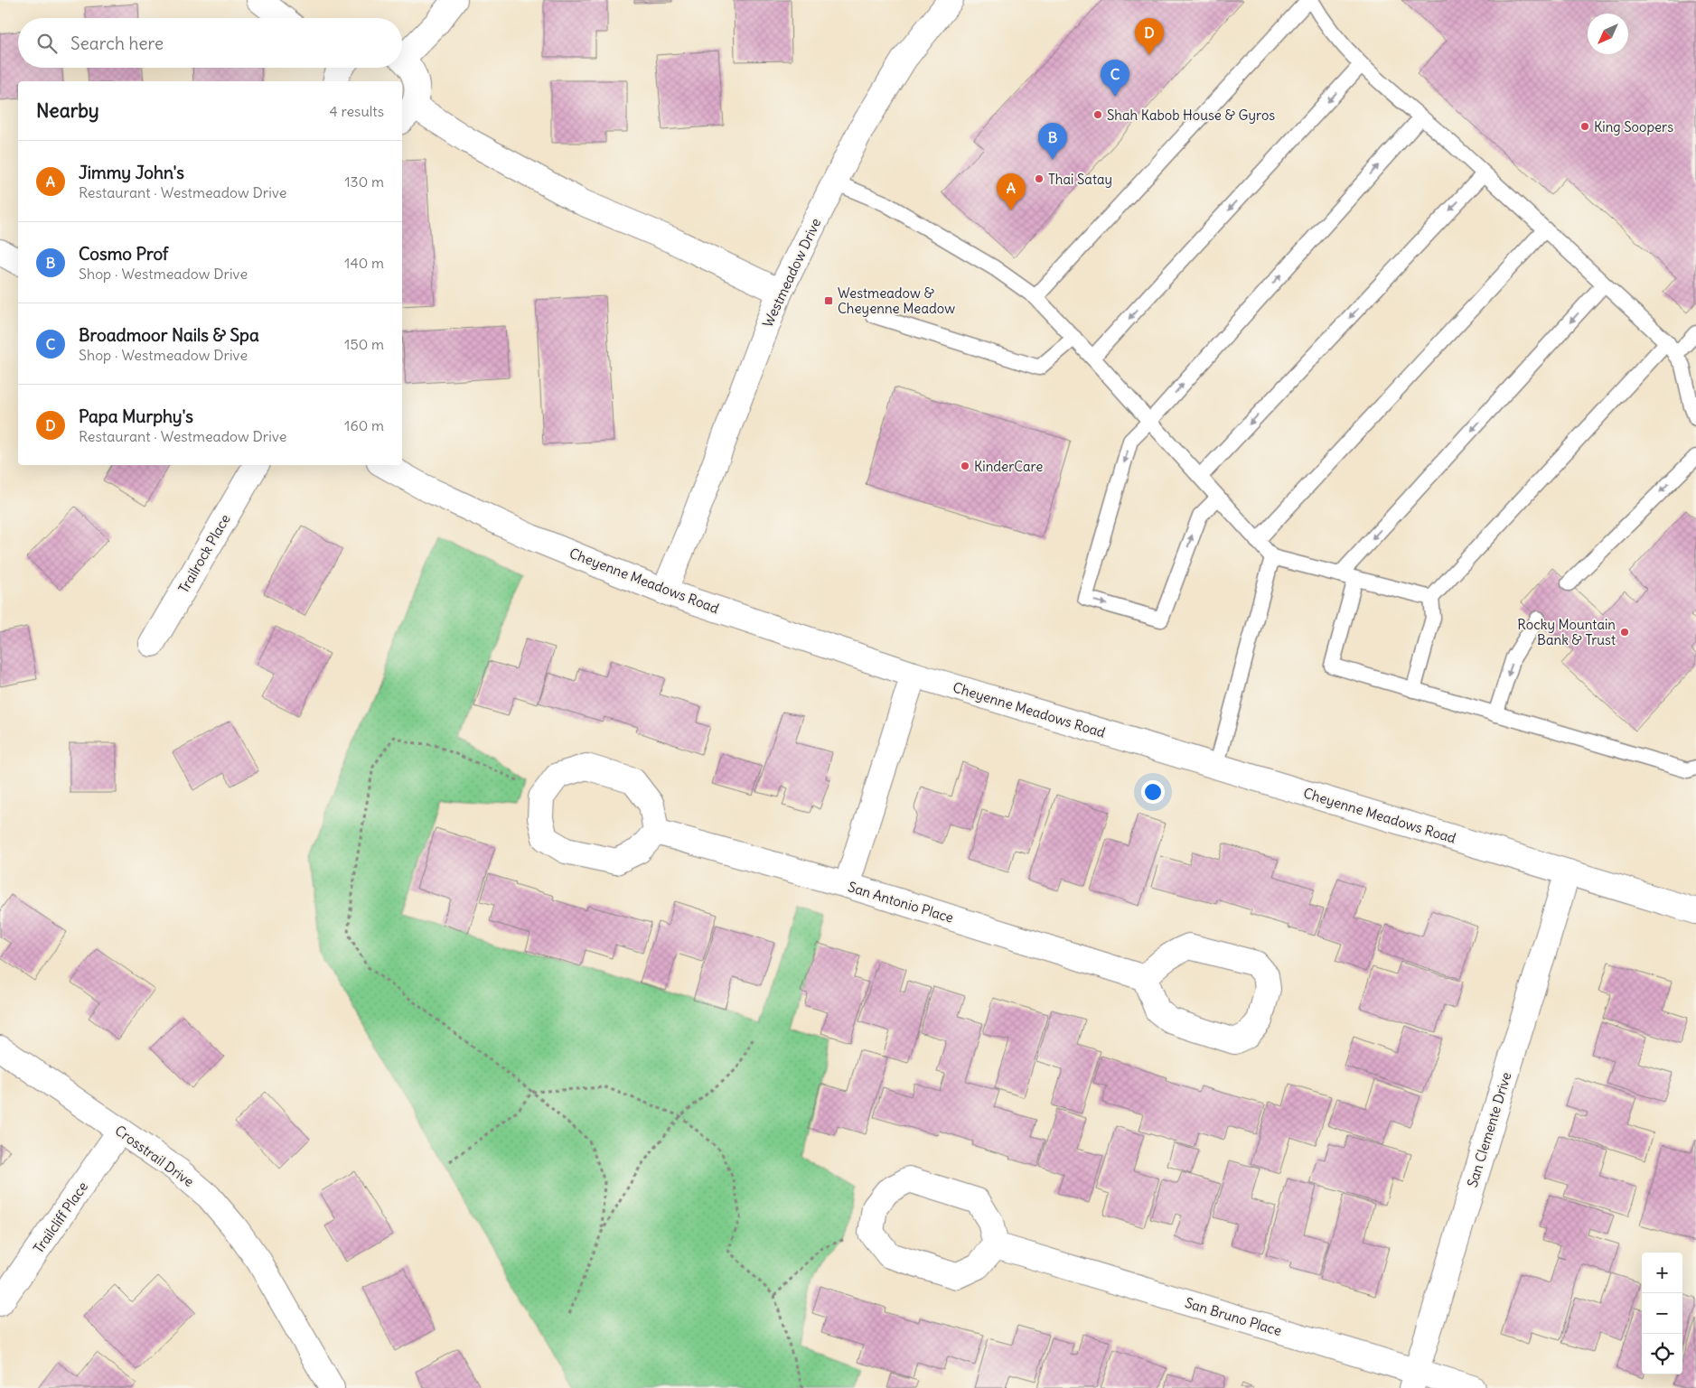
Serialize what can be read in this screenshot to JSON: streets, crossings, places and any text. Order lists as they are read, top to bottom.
{
  "streets": {
    "street": [
      "Westmeadow Drive",
      "Trailrock Place",
      "Cheyenne Meadows Road",
      "San Antonio Place",
      "San Clemente Drive",
      "Crosstrail Drive",
      "Trailcliff Place",
      "San Bruno Place"
    ]
  },
  "crossings": [
    ["Westmeadow Drive", "Cheyenne Meadows Road"],
    ["Cheyenne Meadows Road", "San Clemente Drive"],
    ["San Clemente Drive", "San Bruno Place"],
    ["Crosstrail Drive", "Trailcliff Place"]
  ],
  "places": {
    "other": [
      "Shah Kabob House & Gyros",
      "King Soopers",
      "Thai Satay",
      "KinderCare",
      "Rocky Mountain Bank & Trust"
    ],
    "transit": ["Westmeadow & Cheyenne Meadow"]
  },
  "north": "bottom left",
  "page": {
    "pins": [
      "D",
      "C",
      "B",
      "A"
    ],
    "search": "Search here",
    "heading": ["Nearby", "4 results"],
    "list": [
      {
        "mark": "A",
        "name": "Jimmy John's",
        "note": "Restaurant · Westmeadow Drive",
        "value": "130 m"
      },
      {
        "mark": "B",
        "name": "Cosmo Prof",
        "note": "Shop · Westmeadow Drive",
        "value": "140 m"
      },
      {
        "mark": "C",
        "name": "Broadmoor Nails & Spa",
        "note": "Shop · Westmeadow Drive",
        "value": "150 m"
      },
      {
        "mark": "D",
        "name": "Papa Murphy's",
        "note": "Restaurant · Westmeadow Drive",
        "value": "160 m"
      }
    ],
    "map_buttons": ["+", "−"]
  }
}
